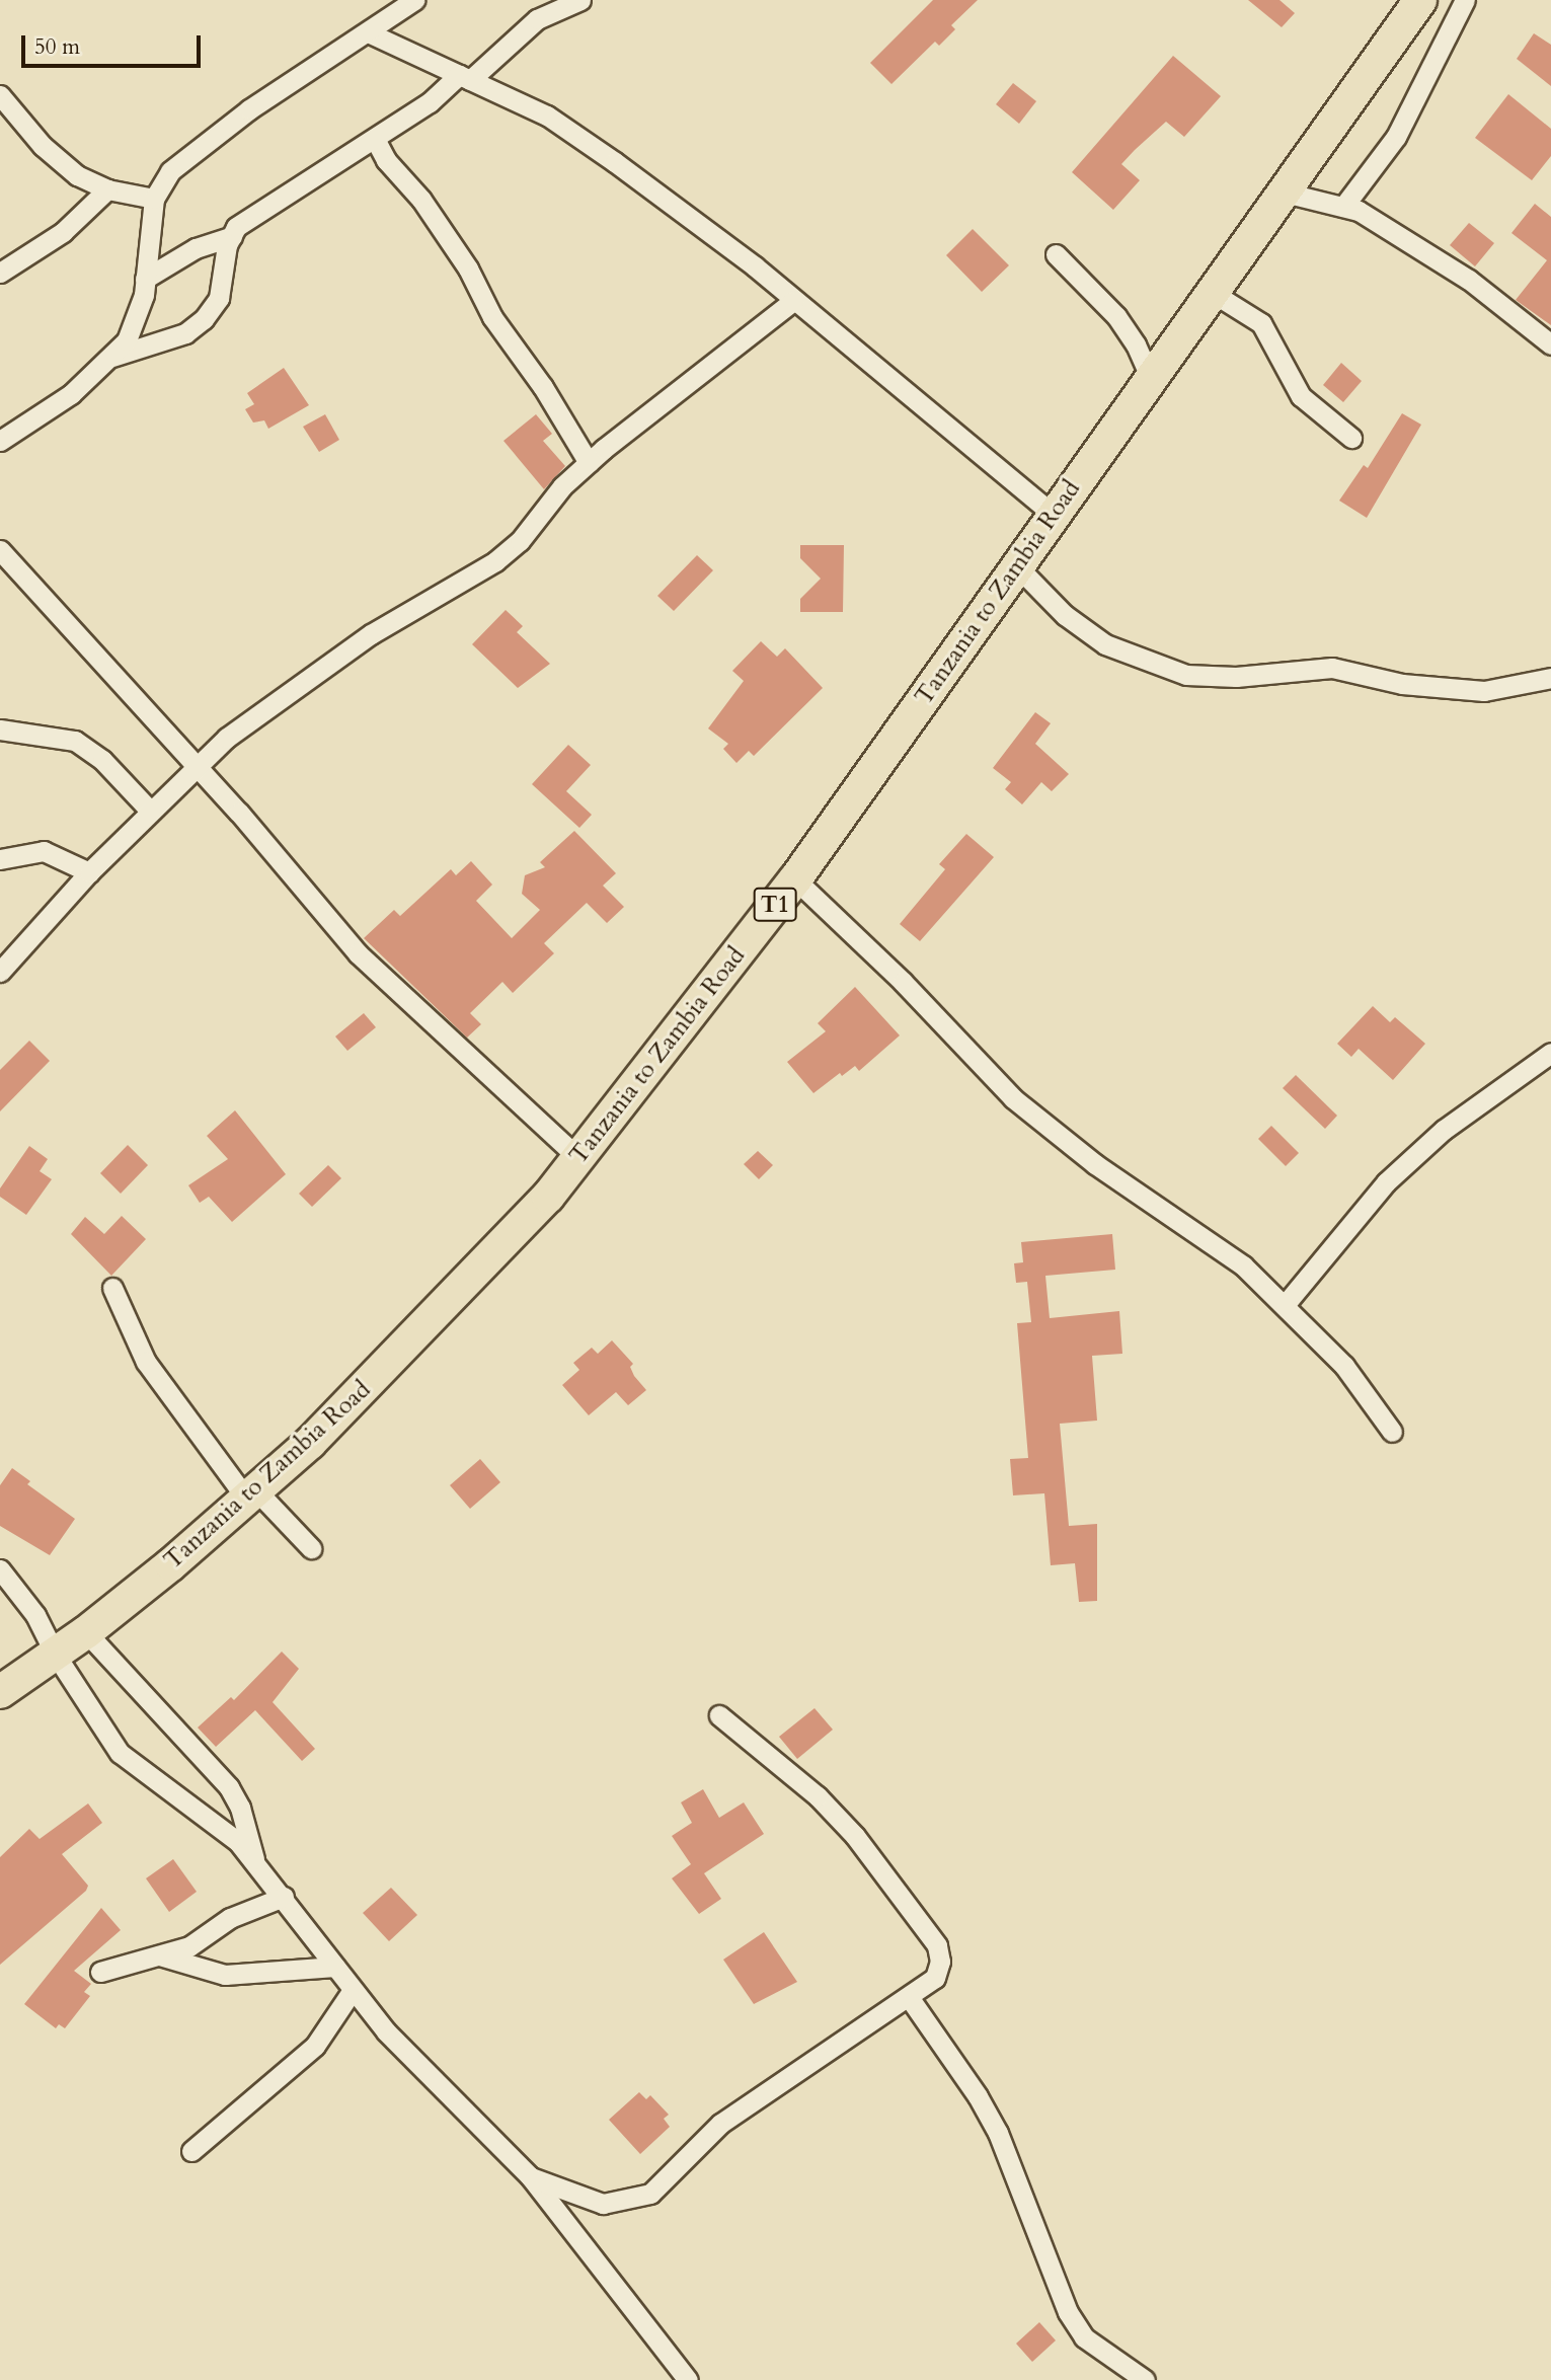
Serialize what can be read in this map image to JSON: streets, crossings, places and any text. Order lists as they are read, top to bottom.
{
  "streets": {
    "highway": ["Tanzania to Zambia Road", "T1"]
  },
  "scale_bar": "50 m"
}
